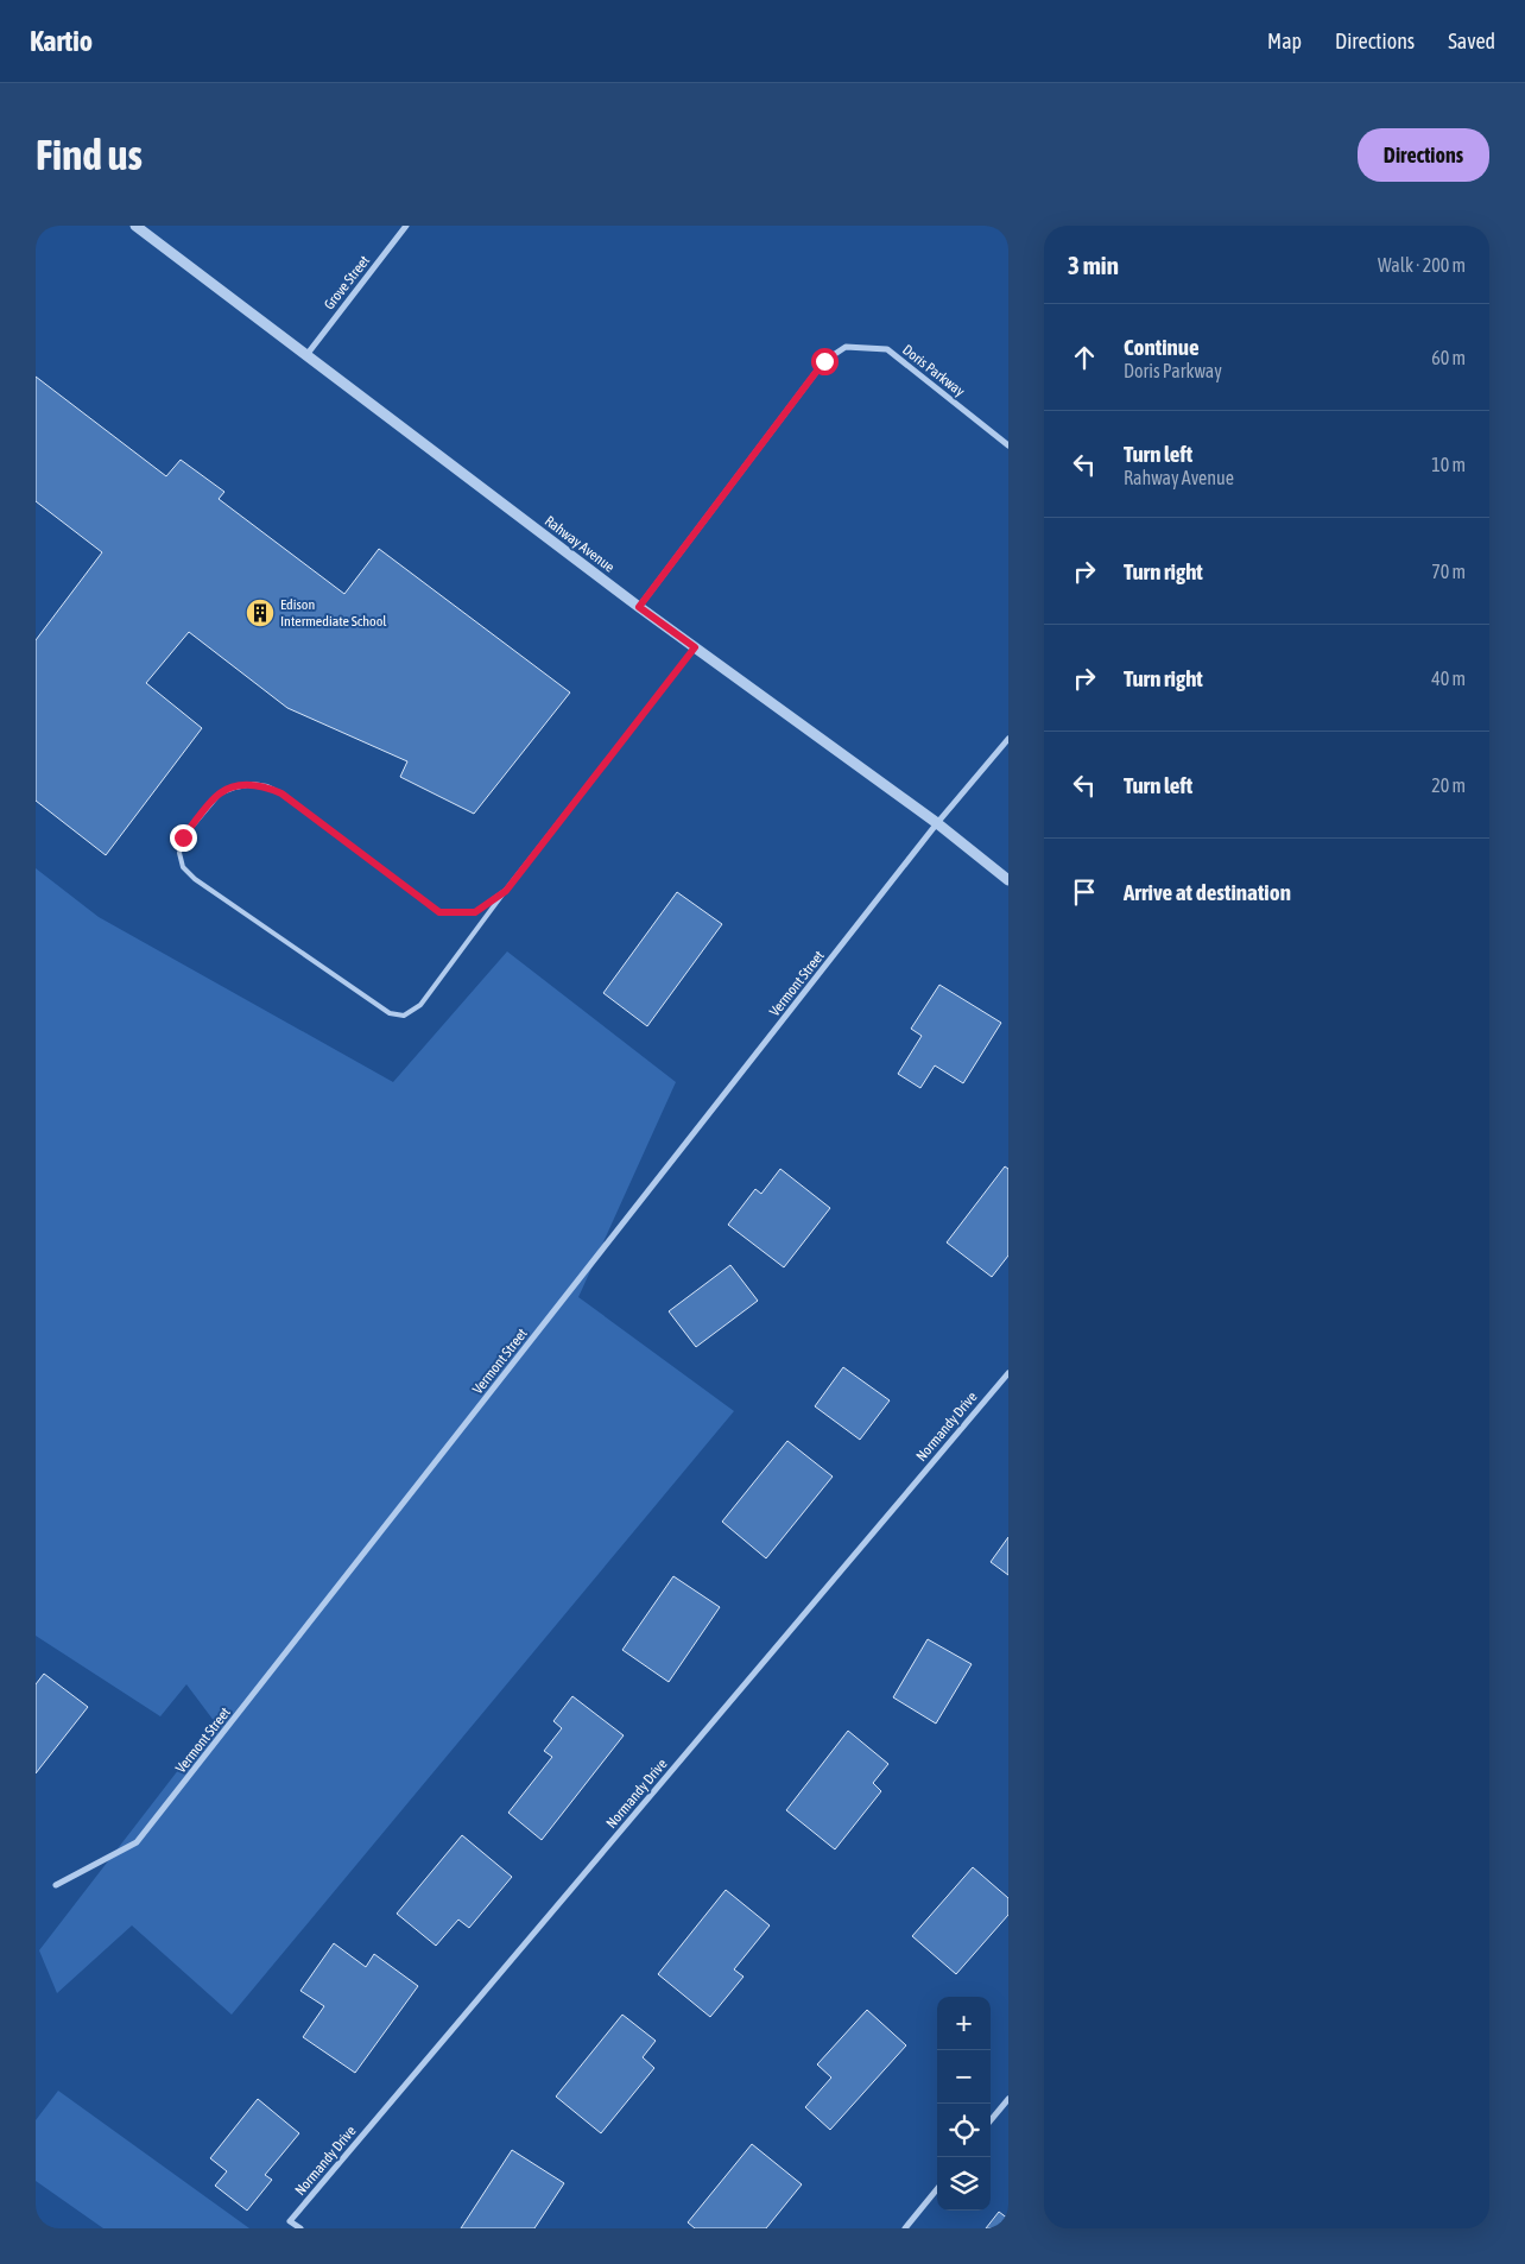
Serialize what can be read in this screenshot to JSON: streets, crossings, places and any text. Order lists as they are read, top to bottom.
{
  "streets": {
    "street": [
      "Grove Street",
      "Doris Parkway",
      "Rahway Avenue",
      "Vermont Street",
      "Normandy Drive"
    ]
  },
  "crossings": [
    ["Grove Street", "Rahway Avenue"],
    ["Doris Parkway", "Rahway Avenue"],
    ["Rahway Avenue", "Vermont Street"]
  ],
  "places": {
    "building": ["Edison Intermediate School"]
  },
  "page": {
    "header": "Kartio",
    "nav": ["Map", "Directions", "Saved"],
    "buttons": "Directions",
    "title": "Find us",
    "heading": ["3 min", "Walk · 200 m"],
    "list": [
      ["Continue", "Doris Parkway", "60 m"],
      ["Turn left", "Rahway Avenue", "10 m"],
      ["Turn right", "70 m"],
      ["Turn right", "40 m"],
      ["Turn left", "20 m"],
      "Arrive at destination"
    ],
    "map_buttons": ["+", "−"]
  }
}
